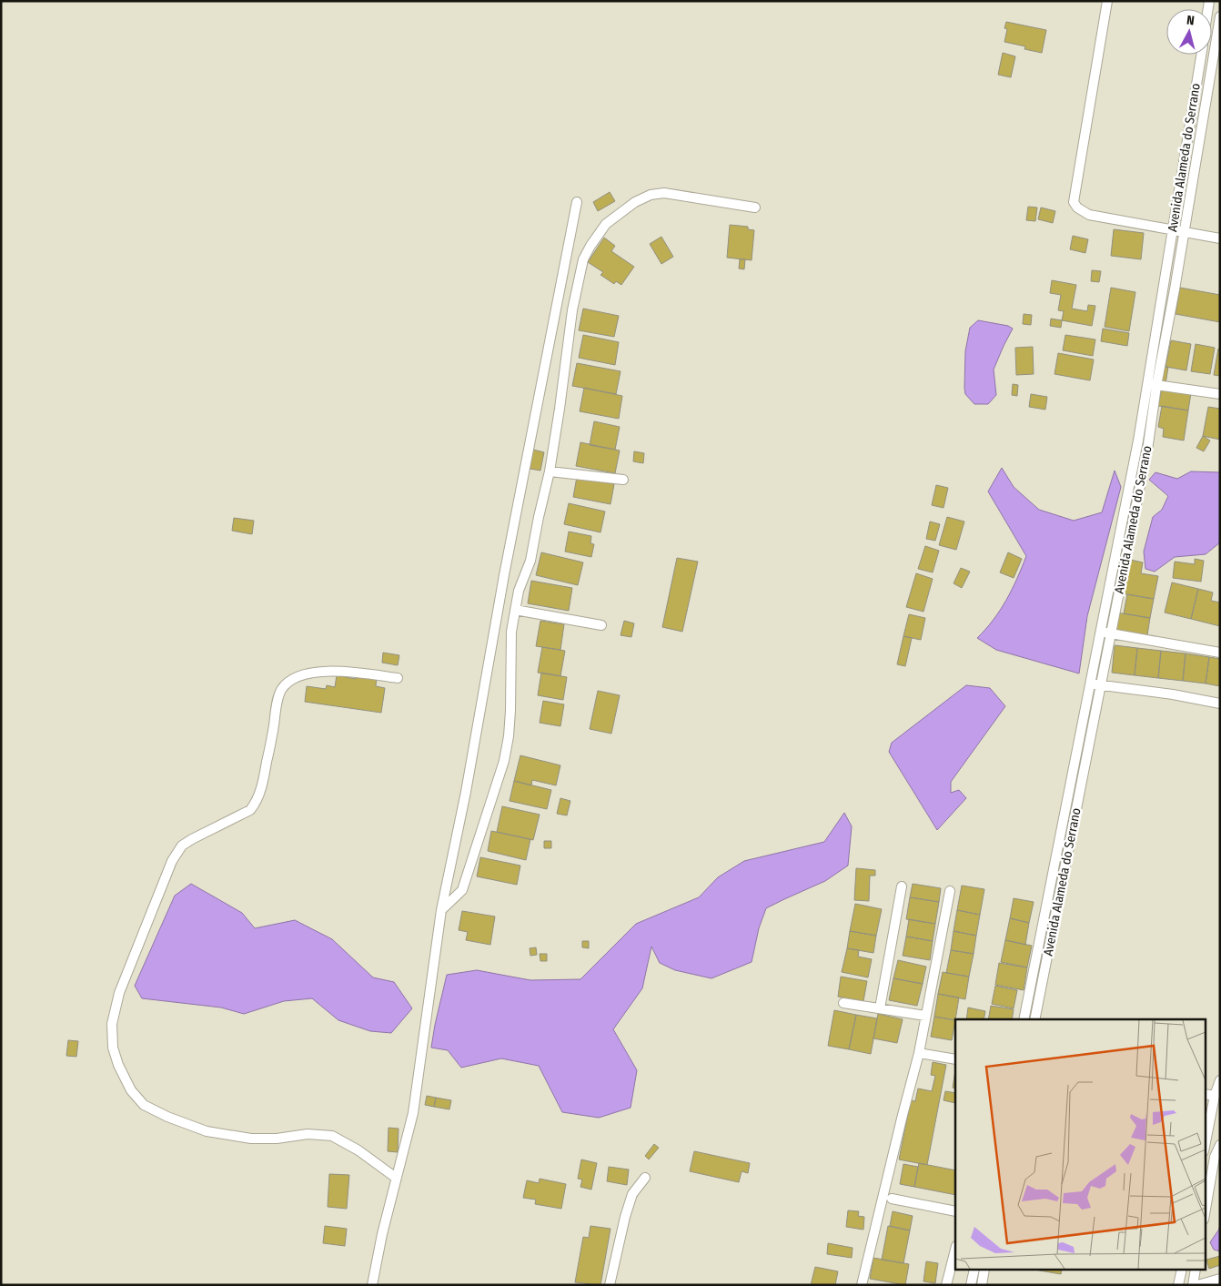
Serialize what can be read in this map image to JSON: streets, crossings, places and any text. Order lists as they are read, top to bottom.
{
  "streets": {
    "street": ["Avenida Alameda do Serrano"]
  },
  "north": "top"
}
